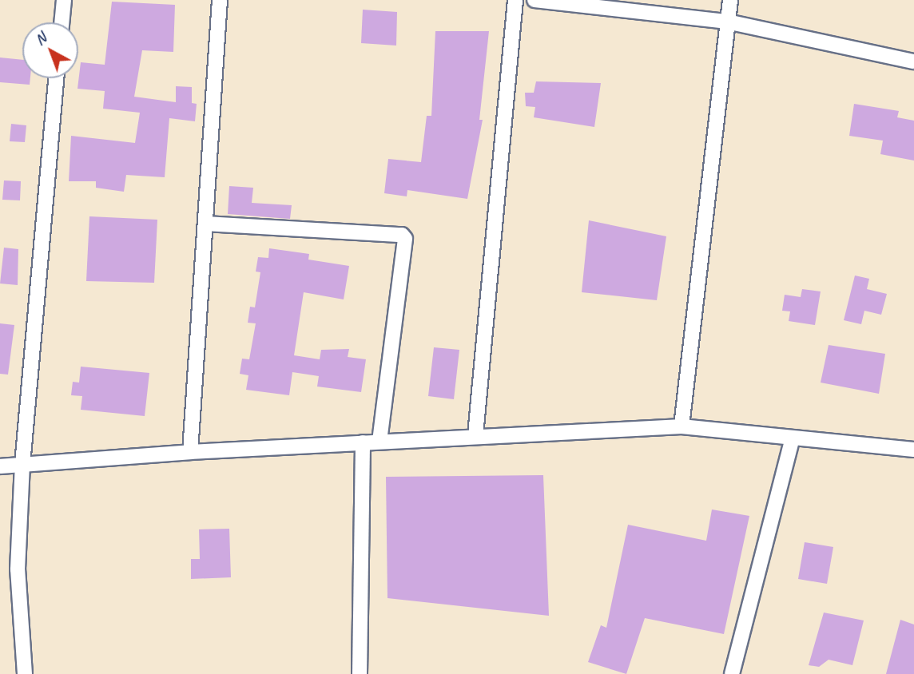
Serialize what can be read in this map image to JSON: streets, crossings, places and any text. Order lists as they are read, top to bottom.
{
  "north": "top left"
}
